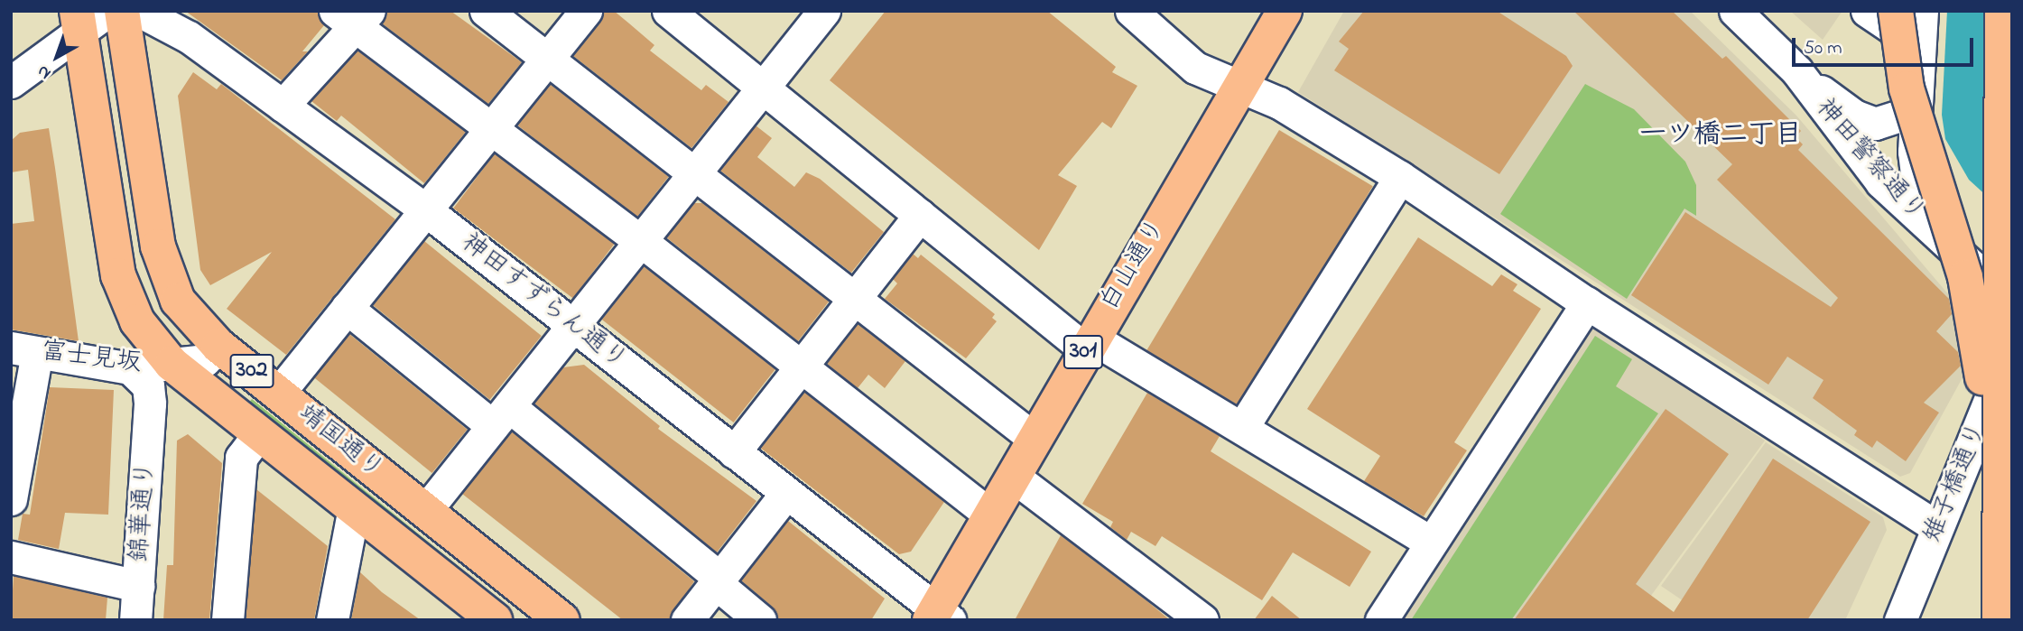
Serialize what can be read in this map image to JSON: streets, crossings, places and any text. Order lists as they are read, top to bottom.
{
  "streets": {
    "main road": [
      "白山通り",
      "301",
      "302",
      "靖国通り"
    ],
    "street": [
      "神田警察通り",
      "神田すずらん通り",
      "富士見坂",
      "雉子橋通り",
      "錦華通り"
    ]
  },
  "crossings": [
    ["白山通り", "神田すずらん通り"],
    ["富士見坂", "靖国通り"],
    ["富士見坂", "錦華通り"],
    ["靖国通り", "錦華通り"]
  ],
  "districts": ["一ツ橋二丁目"],
  "scale_bar": "50 m",
  "north": "bottom left"
}
